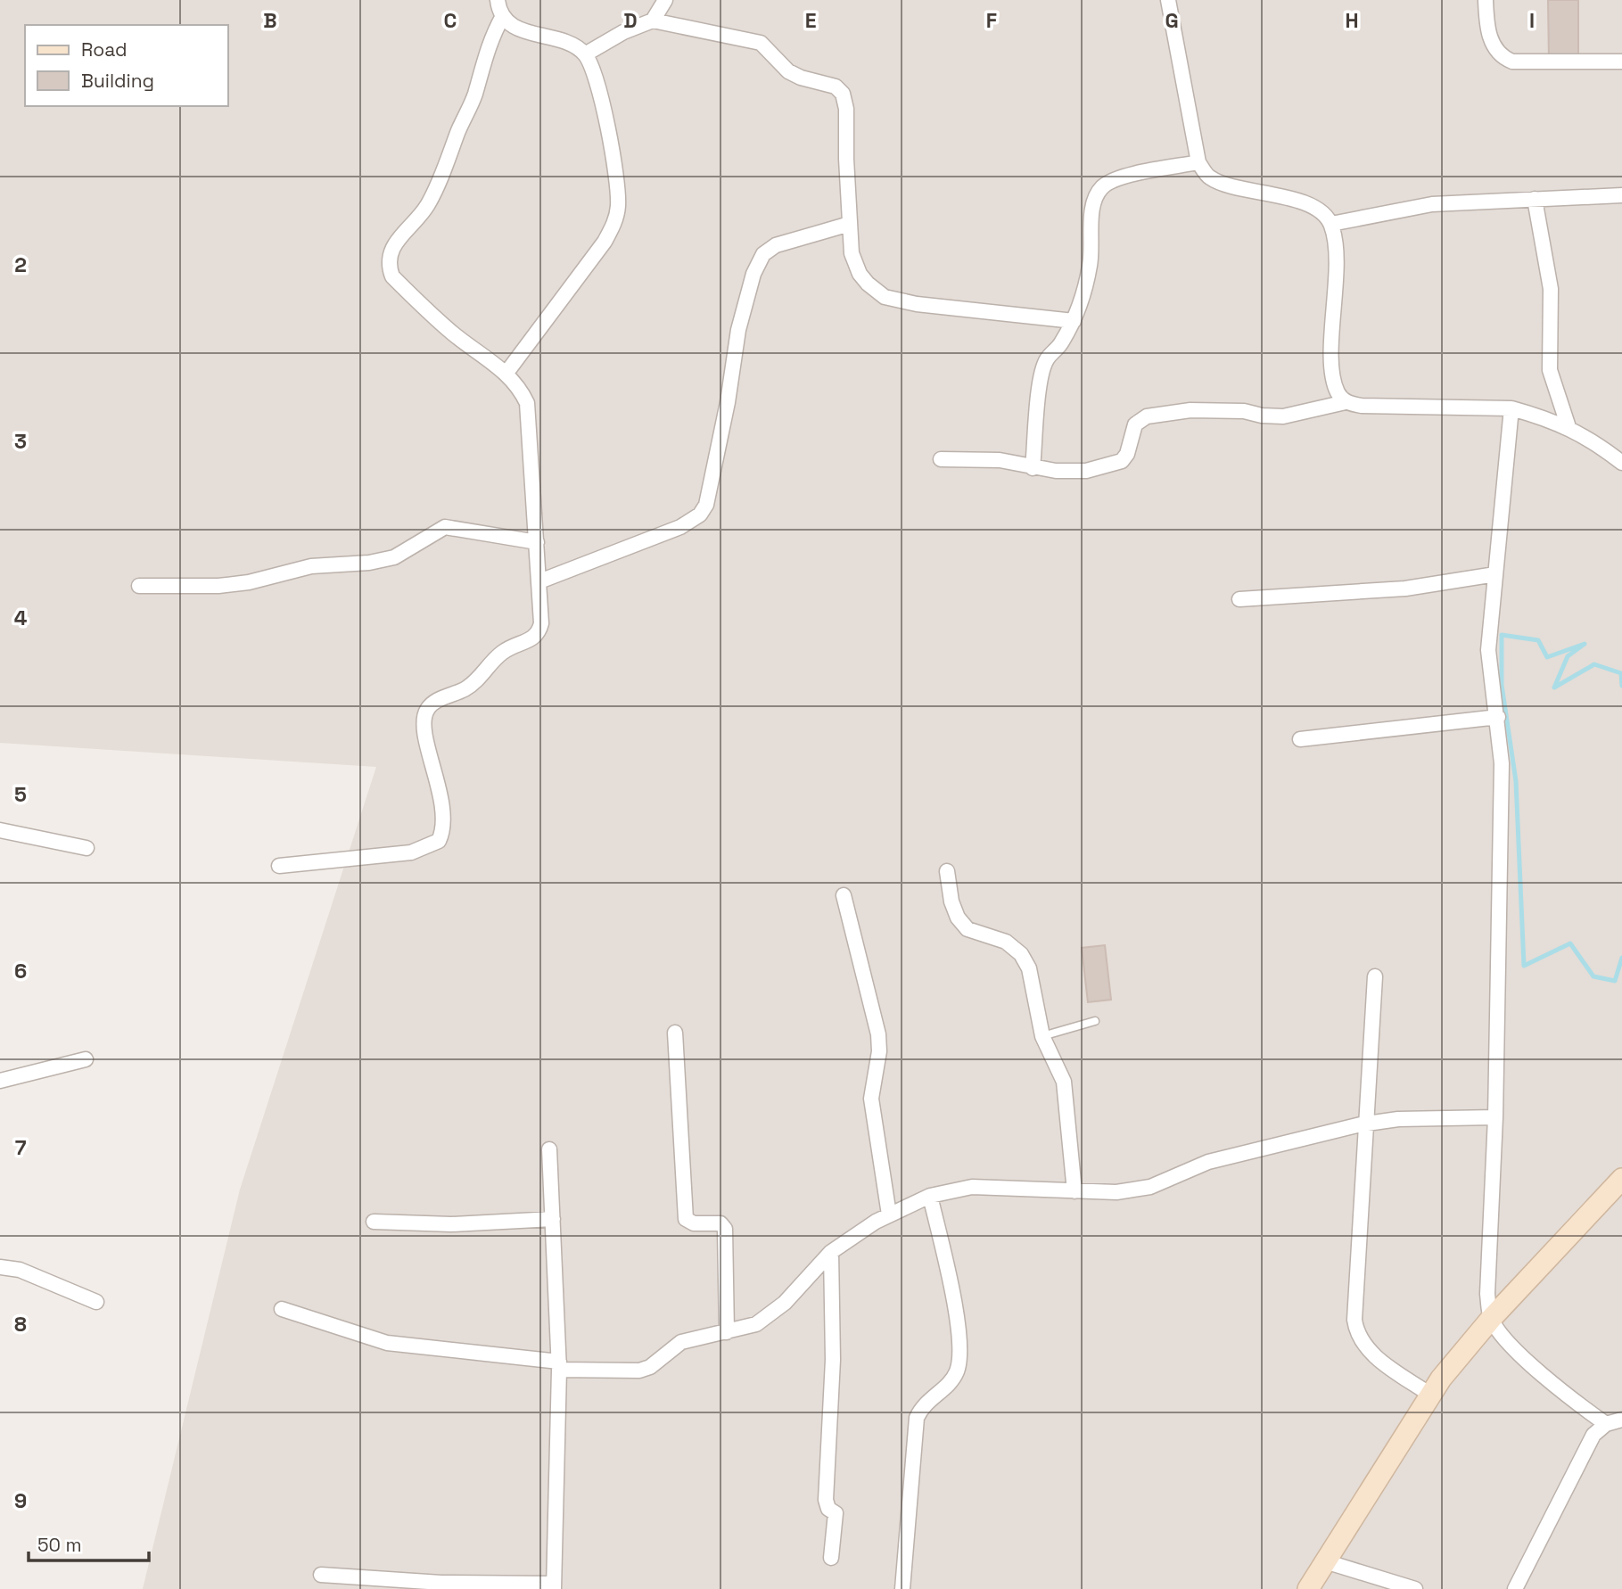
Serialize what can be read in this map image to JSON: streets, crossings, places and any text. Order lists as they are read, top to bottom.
{
  "legend": ["Road", "Building"],
  "scale_bar": "50 m",
  "grid": {
    "columns": [
      "B",
      "C",
      "D",
      "E",
      "F",
      "G",
      "H",
      "I"
    ],
    "rows": [
      "2",
      "3",
      "4",
      "5",
      "6",
      "7",
      "8",
      "9"
    ]
  }
}
